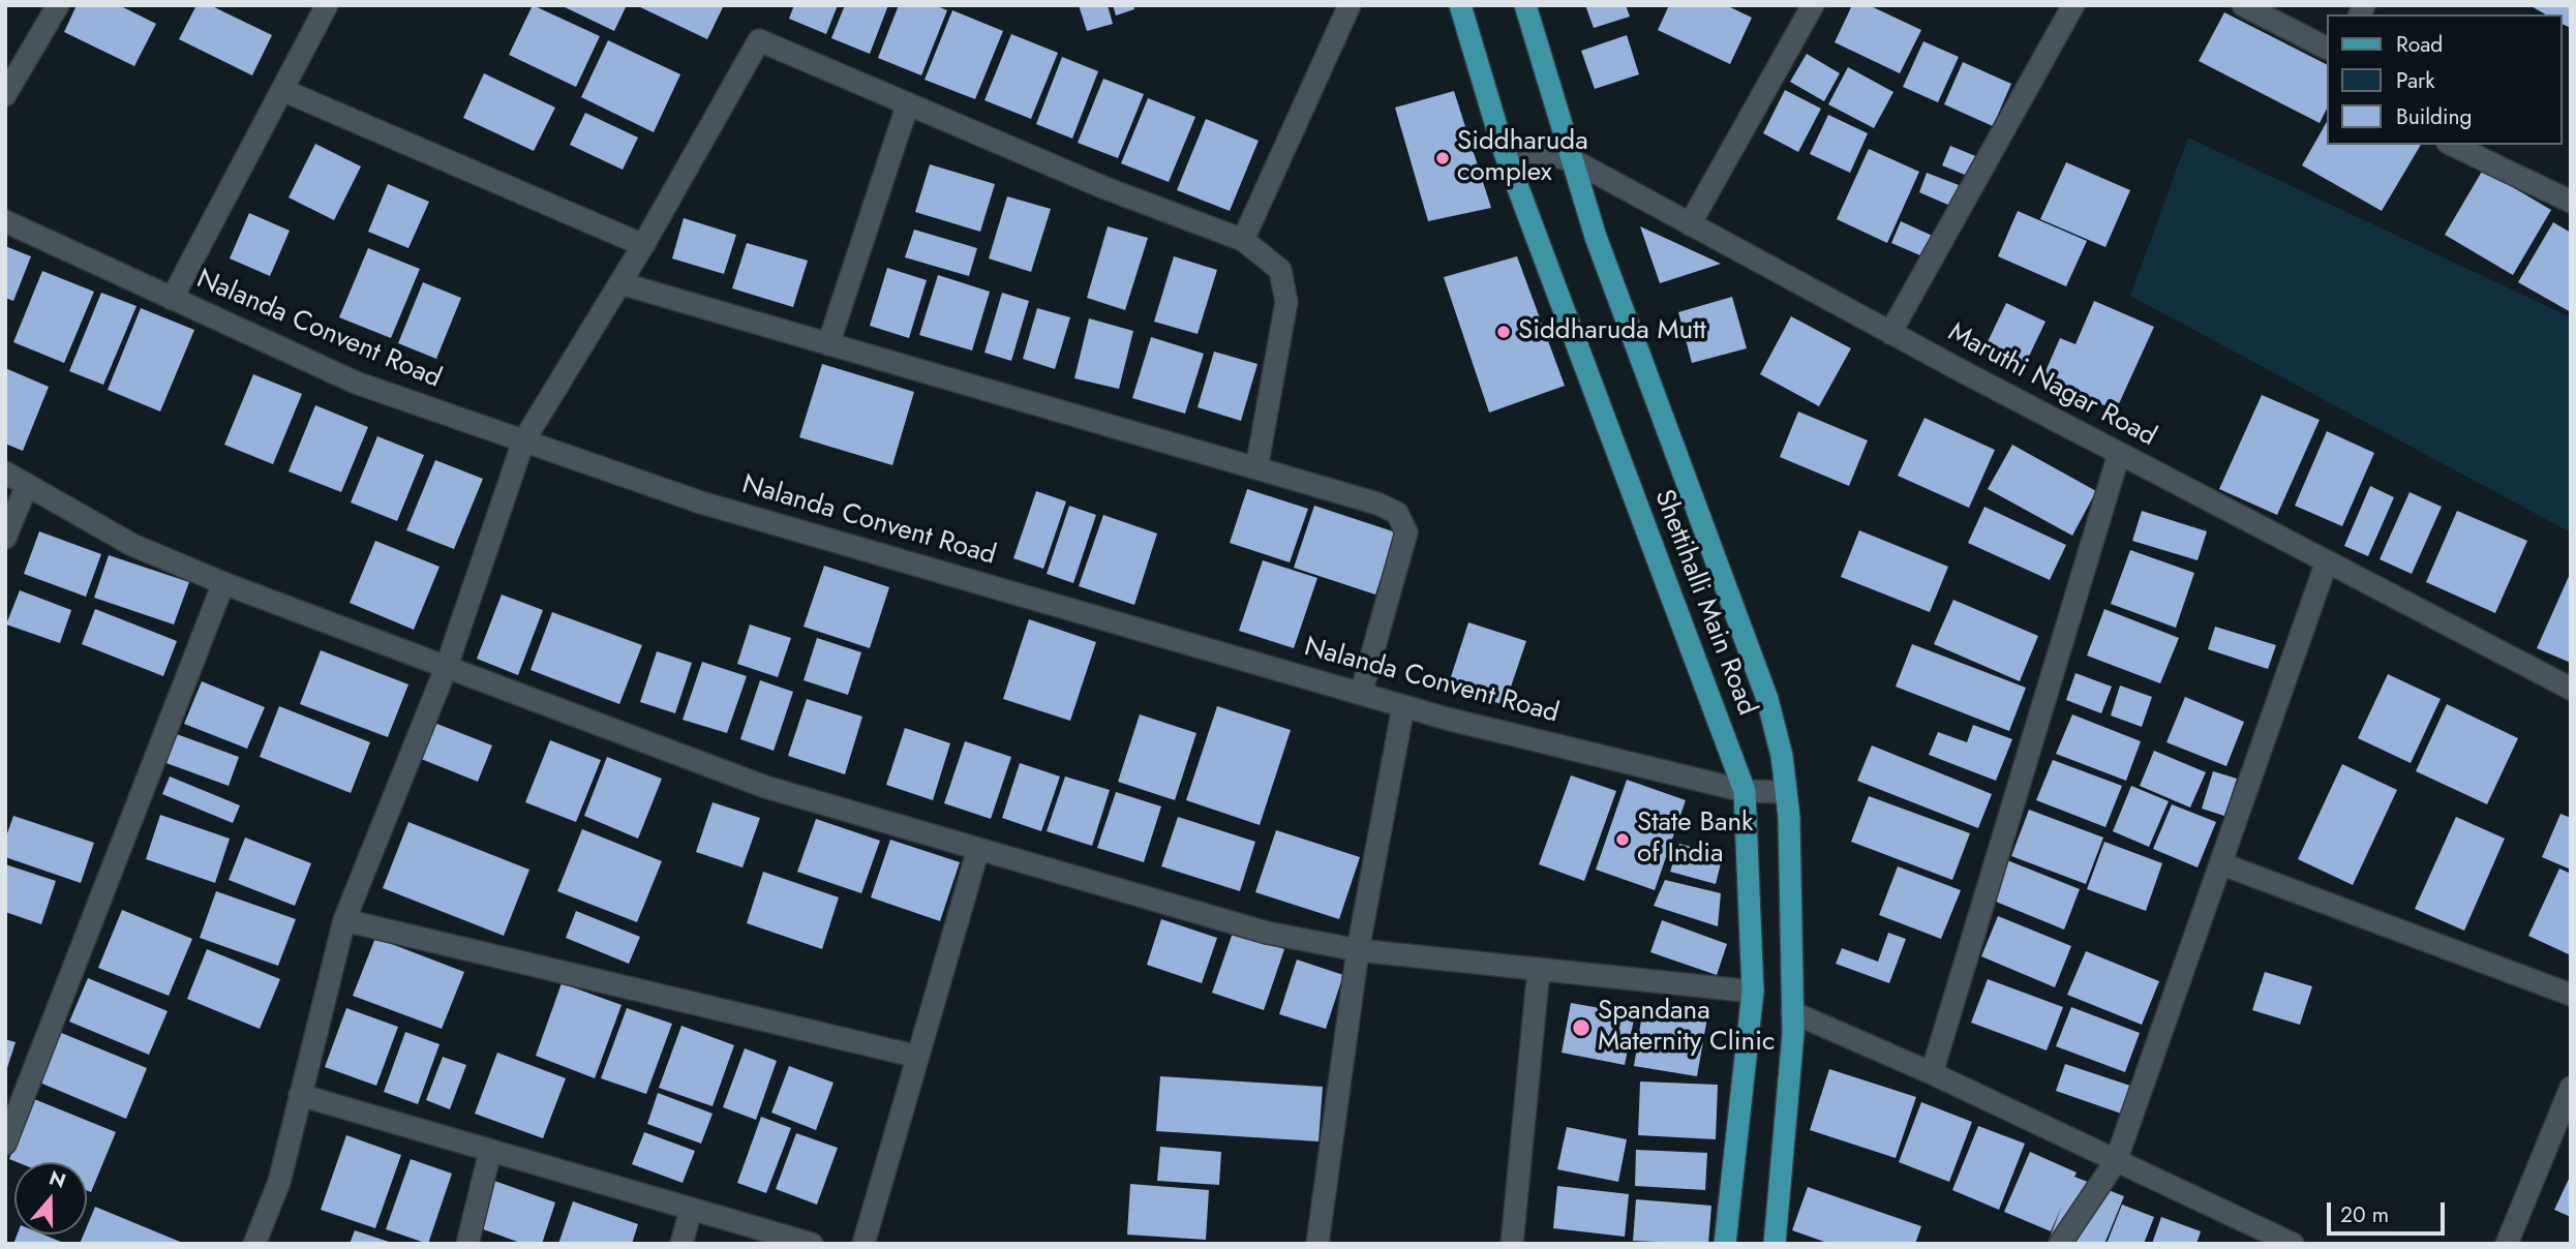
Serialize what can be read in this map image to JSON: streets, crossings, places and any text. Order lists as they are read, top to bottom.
{
  "streets": {
    "main road": ["Shettihalli Main Road"],
    "street": ["Nalanda Convent Road", "Maruthi Nagar Road"]
  },
  "crossings": [
    ["Nalanda Convent Road", "Shettihalli Main Road"],
    ["Maruthi Nagar Road", "Shettihalli Main Road"]
  ],
  "places": [
    "Siddharuda complex",
    "Siddharuda Mutt",
    "State Bank of India",
    "Spandana Maternity Clinic"
  ],
  "legend": ["Road", "Park", "Building"],
  "scale_bar": "20 m",
  "north": "top"
}
